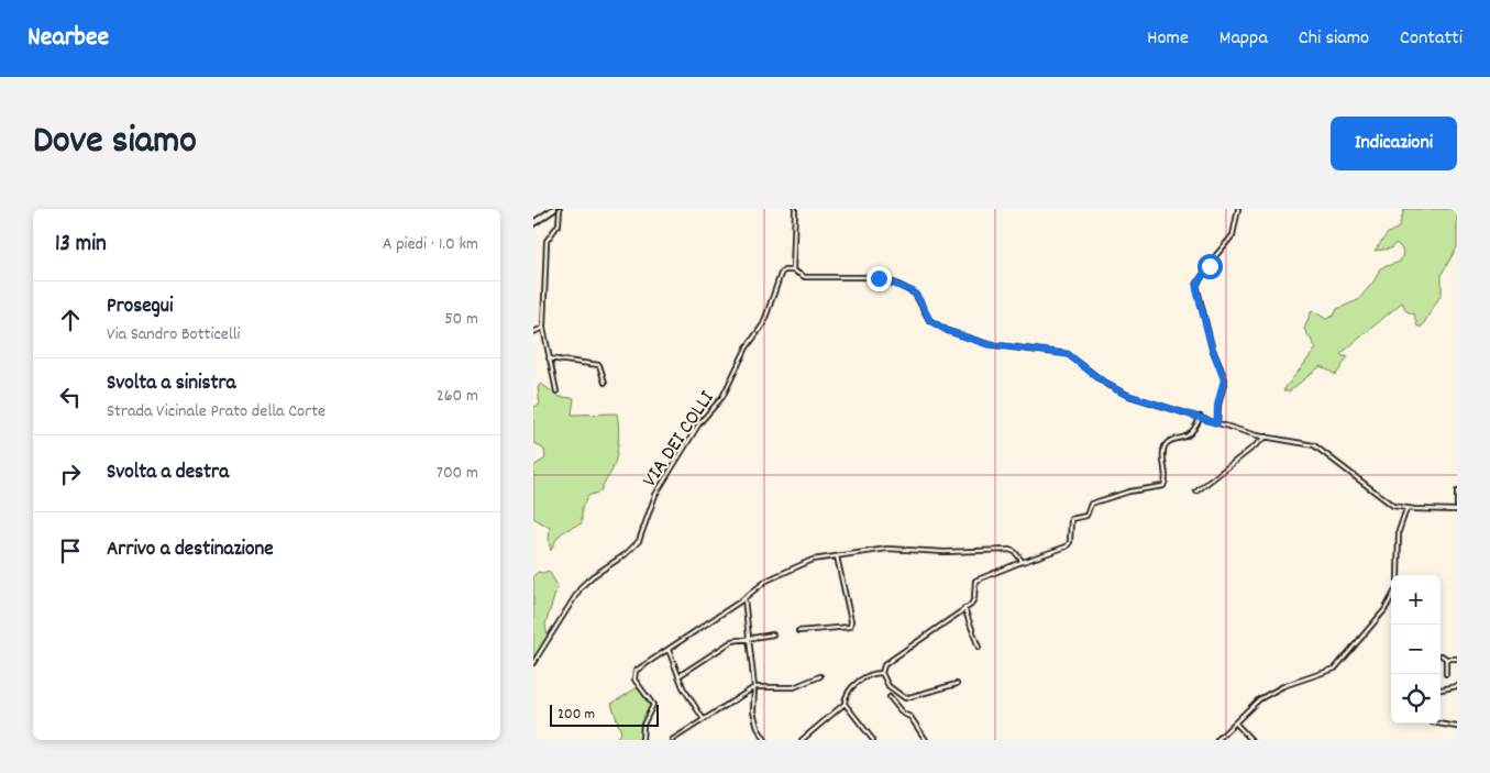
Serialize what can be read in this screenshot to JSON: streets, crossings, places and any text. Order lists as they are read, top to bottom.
{
  "streets": {
    "street": ["VIA DEI COLLI"]
  },
  "scale_bar": "200 m",
  "page": {
    "header": "Nearbee",
    "nav": [
      "Home",
      "Mappa",
      "Chi siamo",
      "Contatti"
    ],
    "title": "Dove siamo",
    "buttons": "Indicazioni",
    "heading": ["13 min", "A piedi · 1.0 km"],
    "list": [
      ["Prosegui", "Via Sandro Botticelli", "50 m"],
      ["Svolta a sinistra", "Strada Vicinale Prato della Corte", "260 m"],
      ["Svolta a destra", "700 m"],
      "Arrivo a destinazione"
    ],
    "map_buttons": ["+", "−"],
    "scale": "200 m"
  }
}
